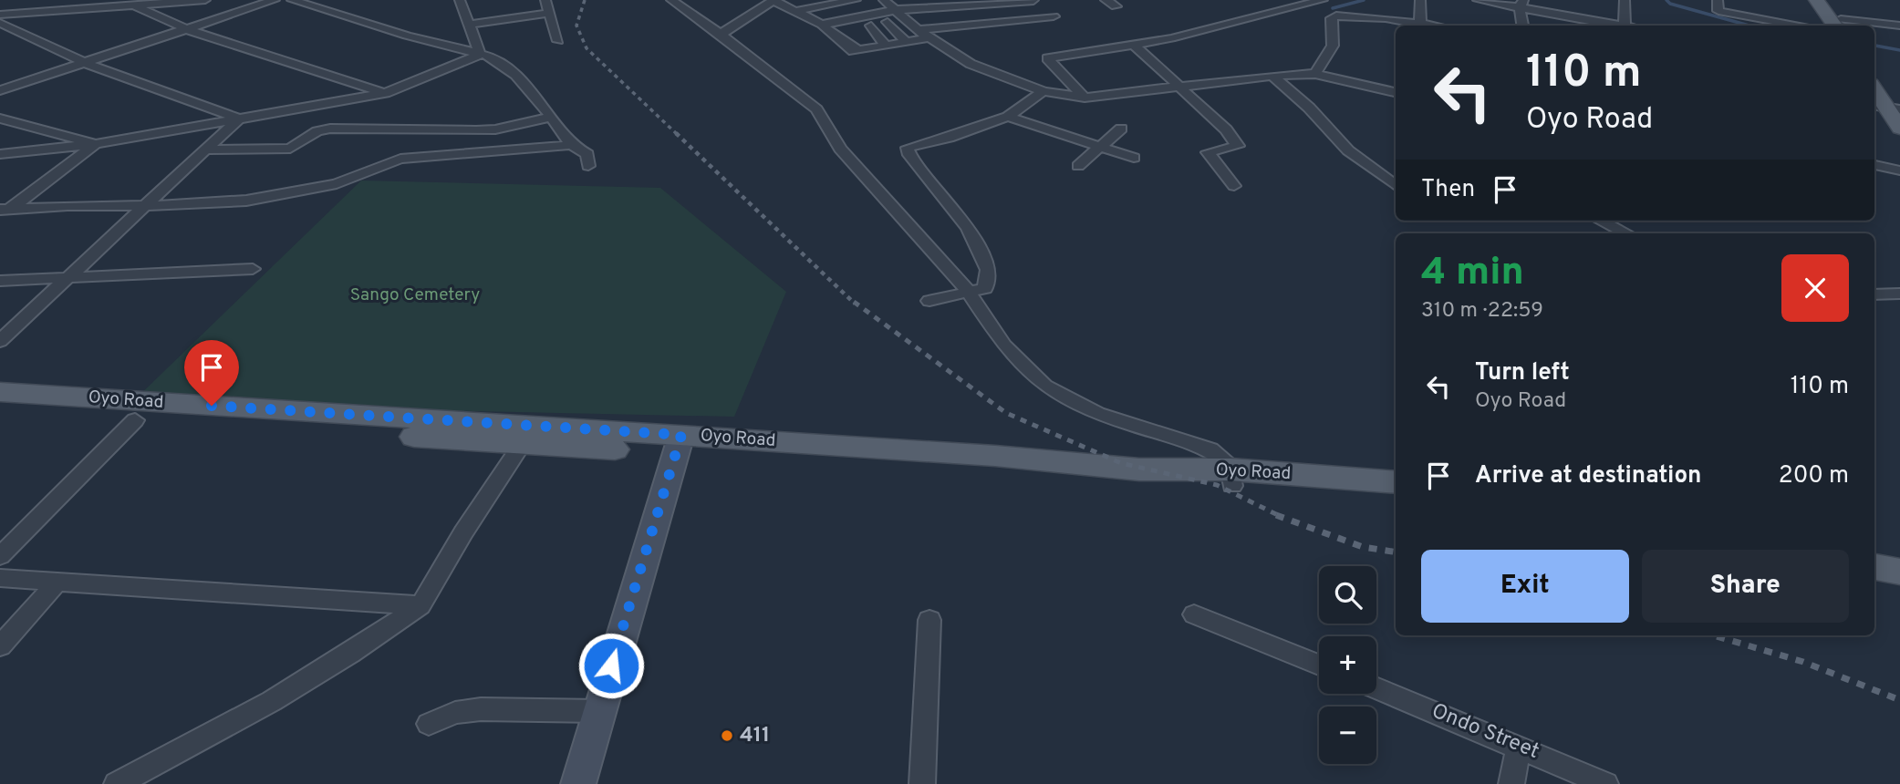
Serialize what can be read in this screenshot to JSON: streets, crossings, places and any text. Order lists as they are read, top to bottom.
{
  "streets": {
    "main road": ["Oyo Road"],
    "street": ["Ondo Street"]
  },
  "parks": ["Sango Cemetery"],
  "places": ["411"],
  "page": {
    "turn": ["110 m", "Oyo Road"],
    "then": "Then",
    "heading": ["4 min", "310 m · 22:59"],
    "list": [
      {
        "name": "Turn left",
        "note": "Oyo Road",
        "value": "110 m"
      },
      {
        "name": "Arrive at destination",
        "value": "200 m"
      }
    ],
    "buttons": ["Exit", "Share"],
    "map_buttons": ["+", "−"]
  }
}
